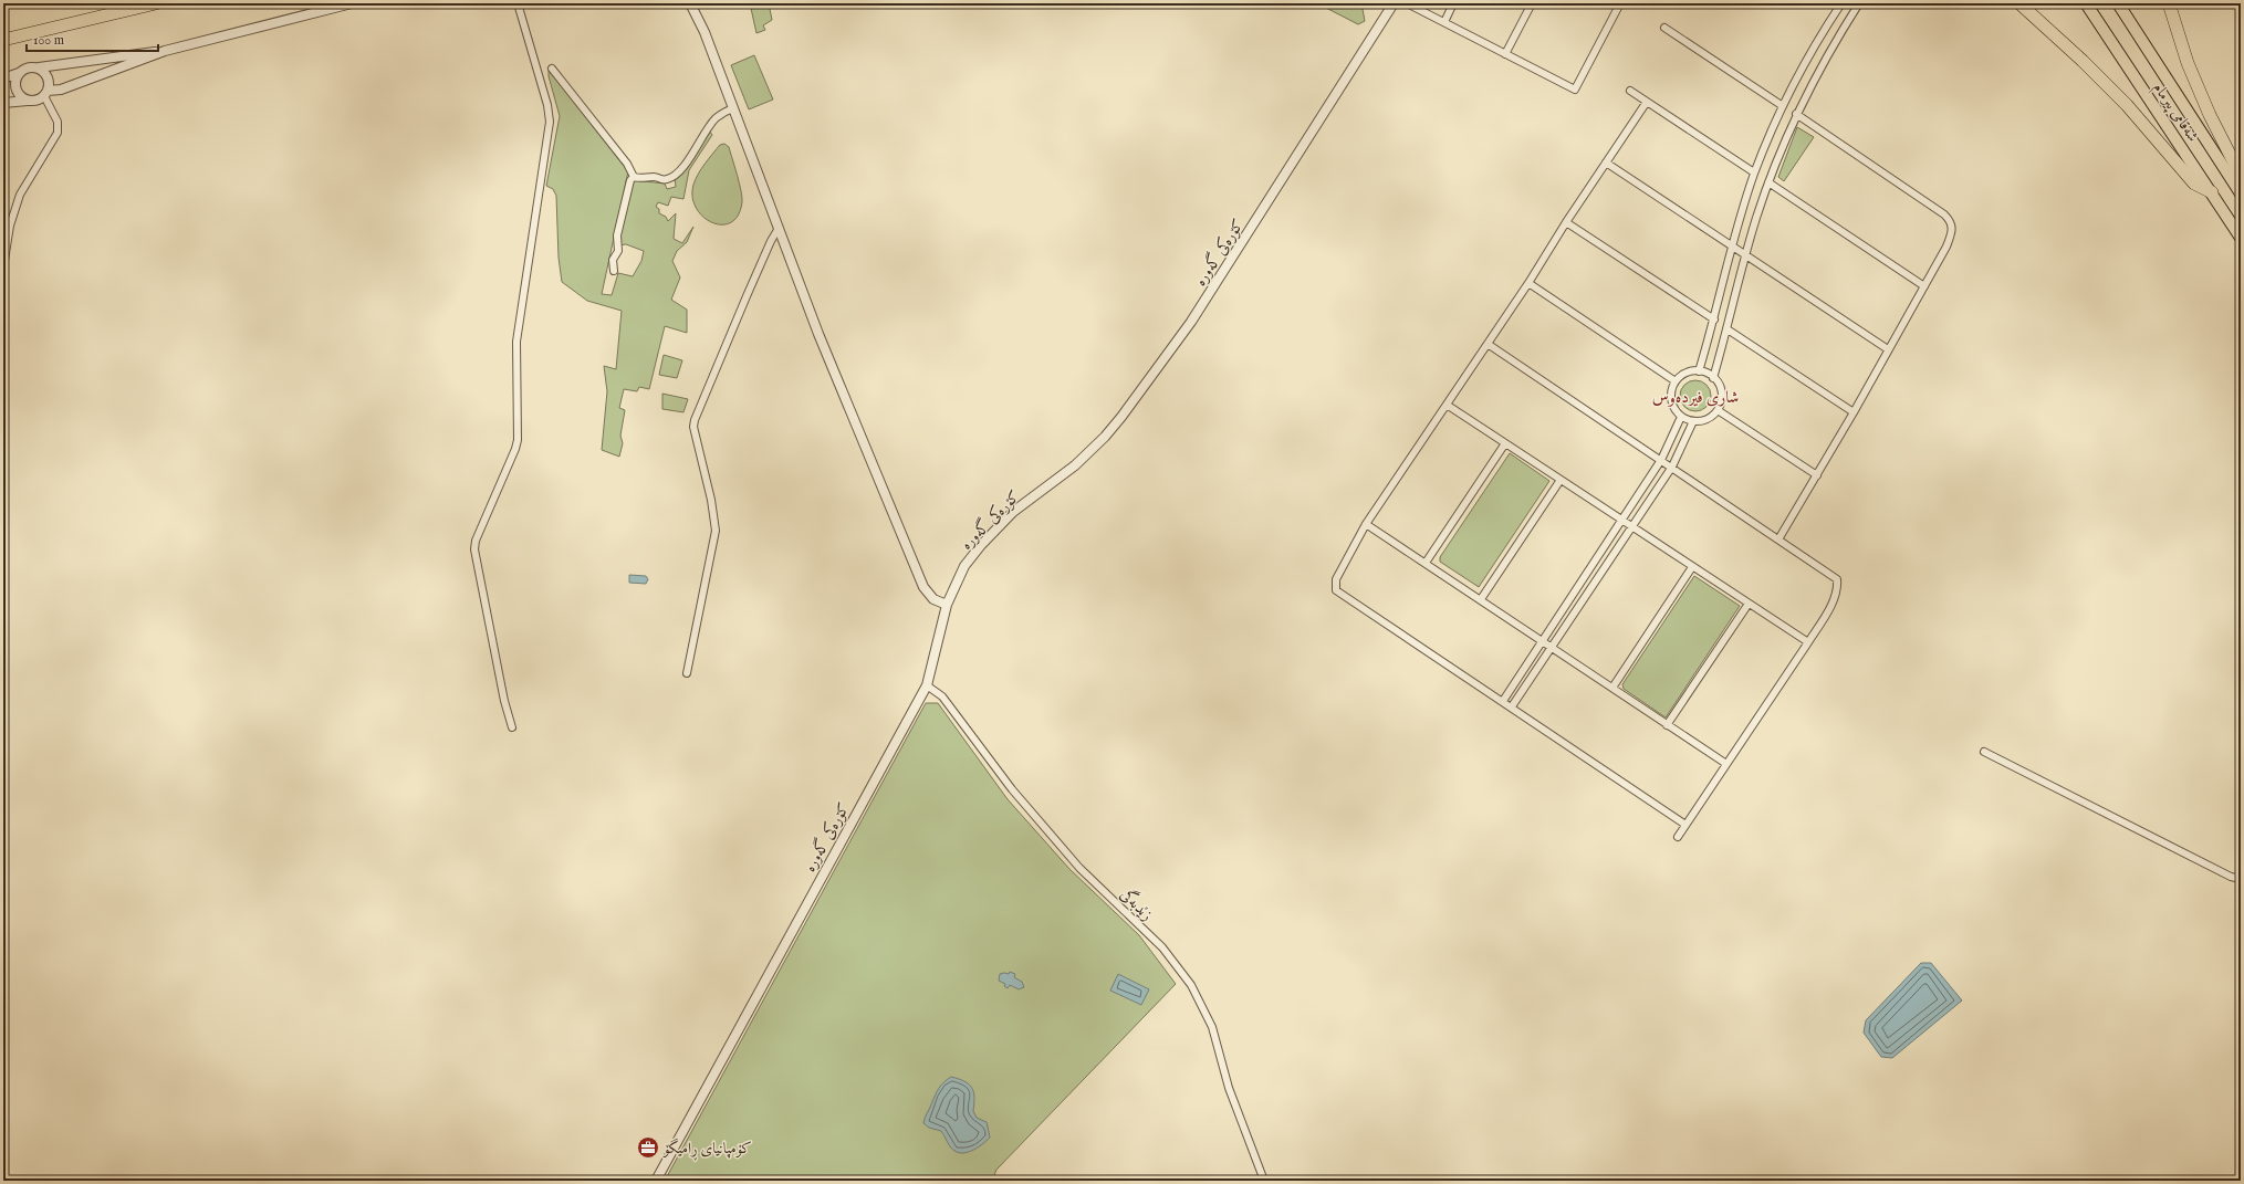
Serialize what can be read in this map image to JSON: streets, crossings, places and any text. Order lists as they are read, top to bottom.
{
  "streets": {
    "highway": ["شەقامی پیرمام"],
    "street": ["کۆرەکی گەورە", "زێدبەگی"]
  },
  "crossings": [
    ["کۆرەکی گەورە", "زێدبەگی"]
  ],
  "districts": ["شاری فیردەوس"],
  "places": {
    "office": ["کۆمپانیای ڕامیگۆ"]
  },
  "scale_bar": "100 m"
}
